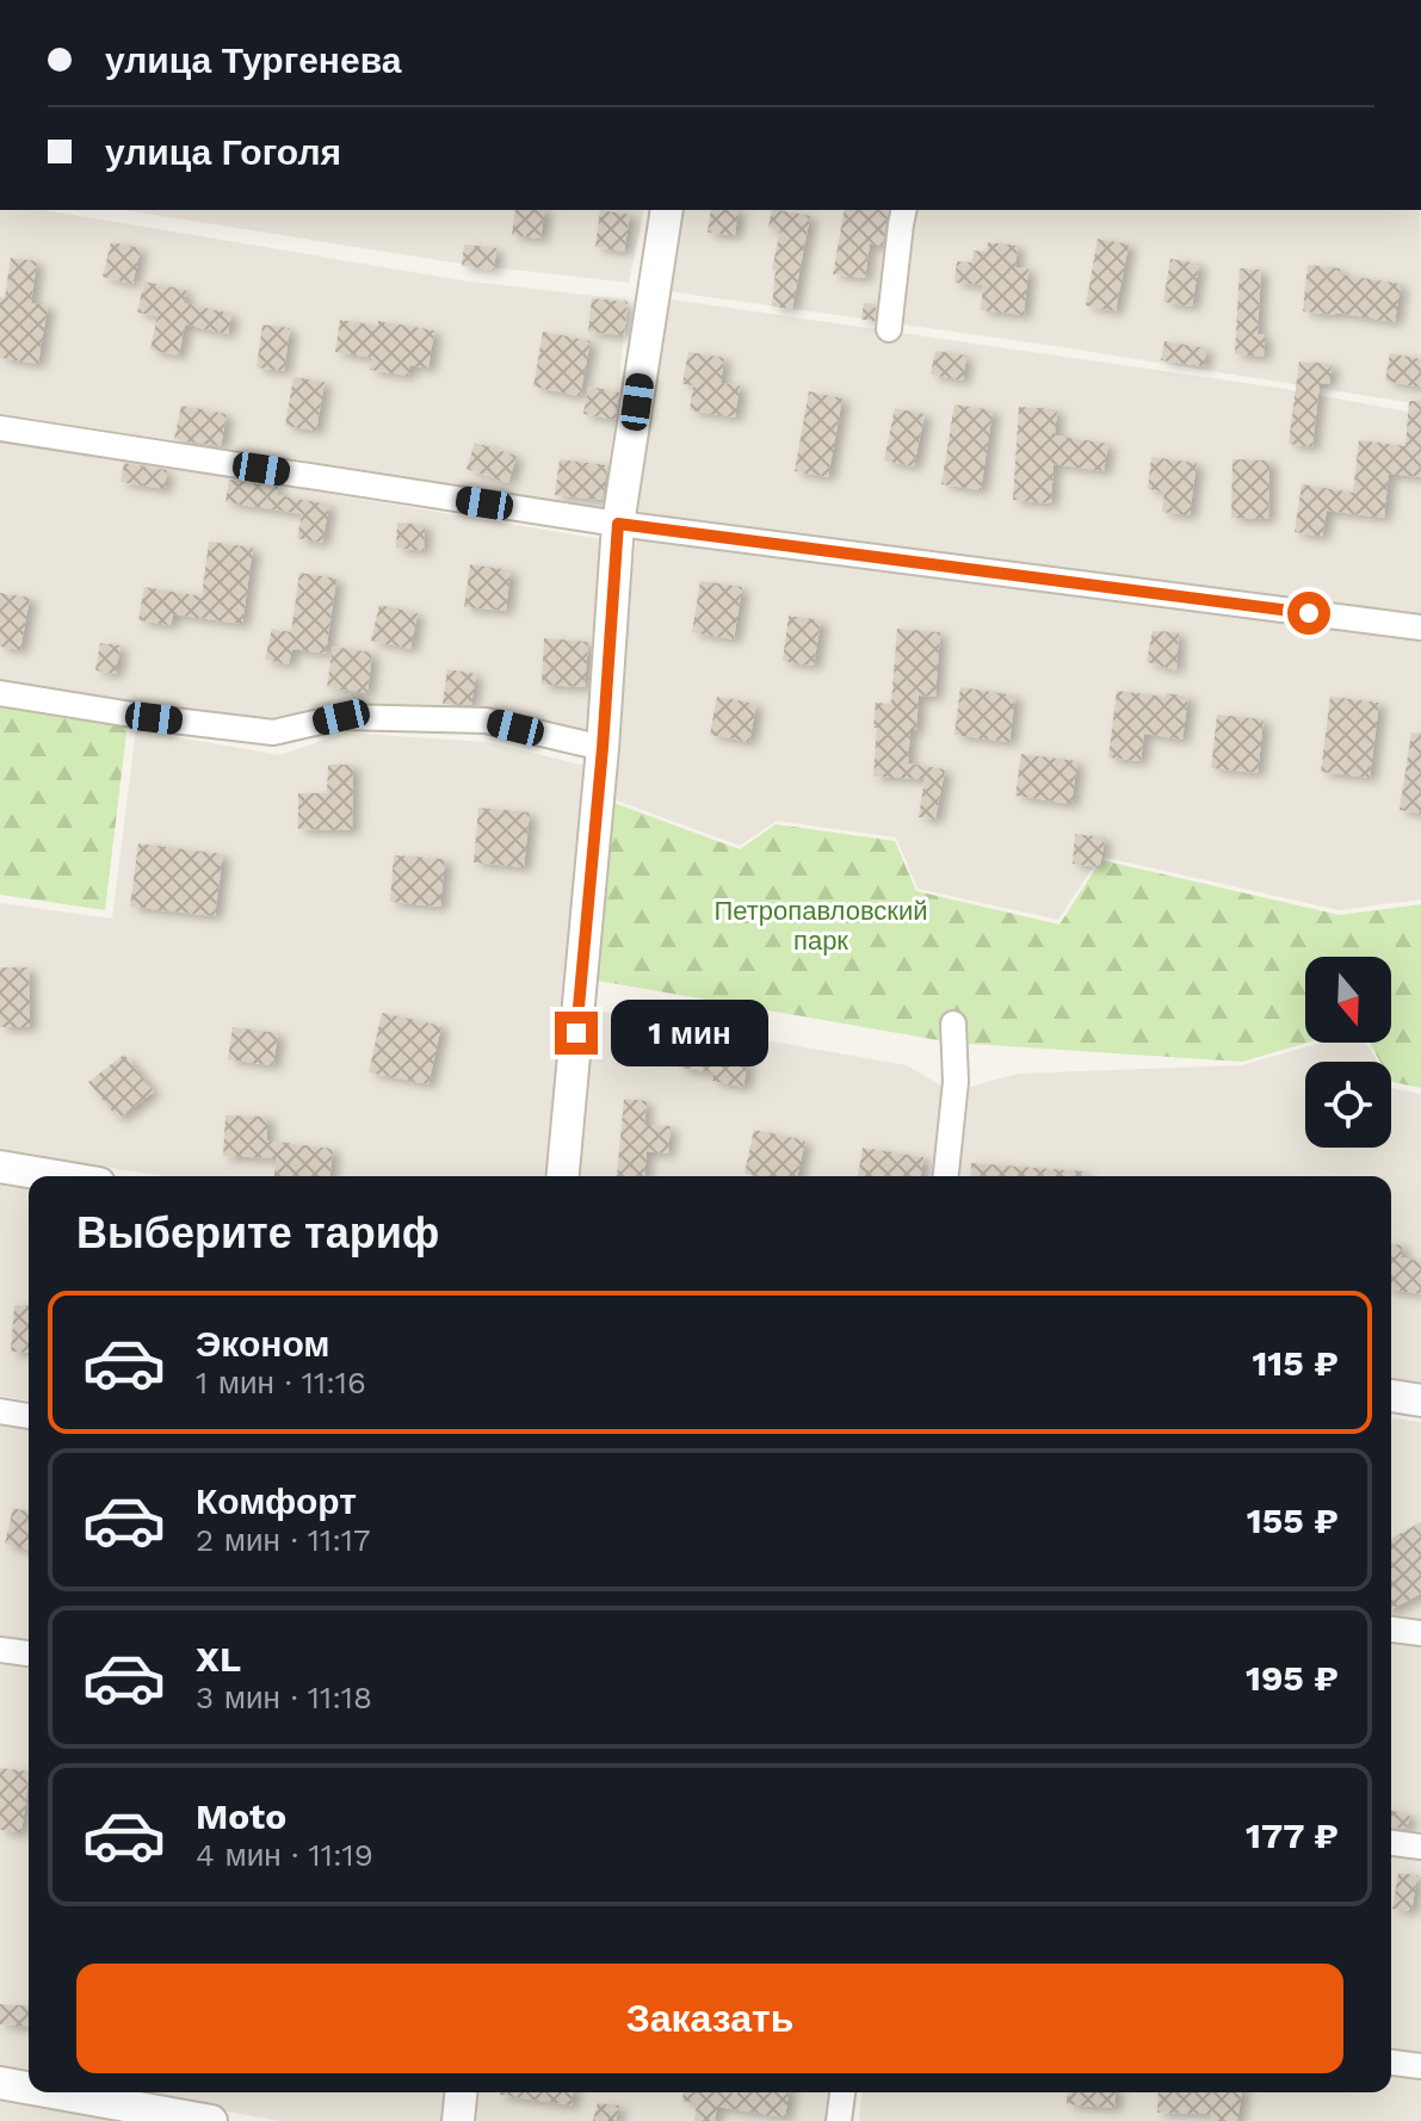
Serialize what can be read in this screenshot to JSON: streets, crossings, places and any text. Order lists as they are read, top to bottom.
{
  "parks": ["Петропавловский парк"],
  "north": "bottom",
  "page": {
    "banner": ["улица Тургенева", "улица Гоголя"],
    "bubble": "1 мин",
    "heading": "Выберите тариф",
    "list": [
      {
        "name": "Эконом",
        "note": "1 мин · 11:16",
        "value": "115 ₽"
      },
      {
        "name": "Комфорт",
        "note": "2 мин · 11:17",
        "value": "155 ₽"
      },
      {
        "name": "XL",
        "note": "3 мин · 11:18",
        "value": "195 ₽"
      },
      {
        "name": "Moto",
        "note": "4 мин · 11:19",
        "value": "177 ₽"
      }
    ],
    "buttons": "Заказать"
  }
}
